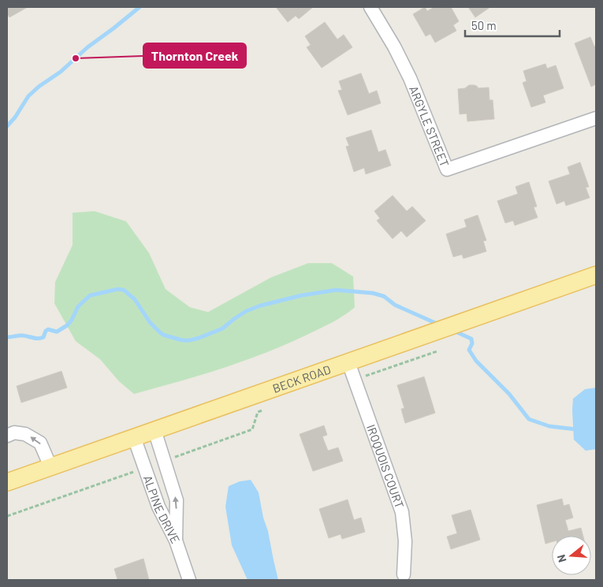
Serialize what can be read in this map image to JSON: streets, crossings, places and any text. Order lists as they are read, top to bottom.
{
  "streets": {
    "main road": ["BECK ROAD"],
    "street": ["ARGYLE STREET", "IROQUOIS COURT", "ALPINE DRIVE"]
  },
  "crossings": [
    ["BECK ROAD", "IROQUOIS COURT"],
    ["BECK ROAD", "ALPINE DRIVE"]
  ],
  "places": ["Thornton Creek"],
  "scale_bar": "50 m",
  "north": "left"
}
